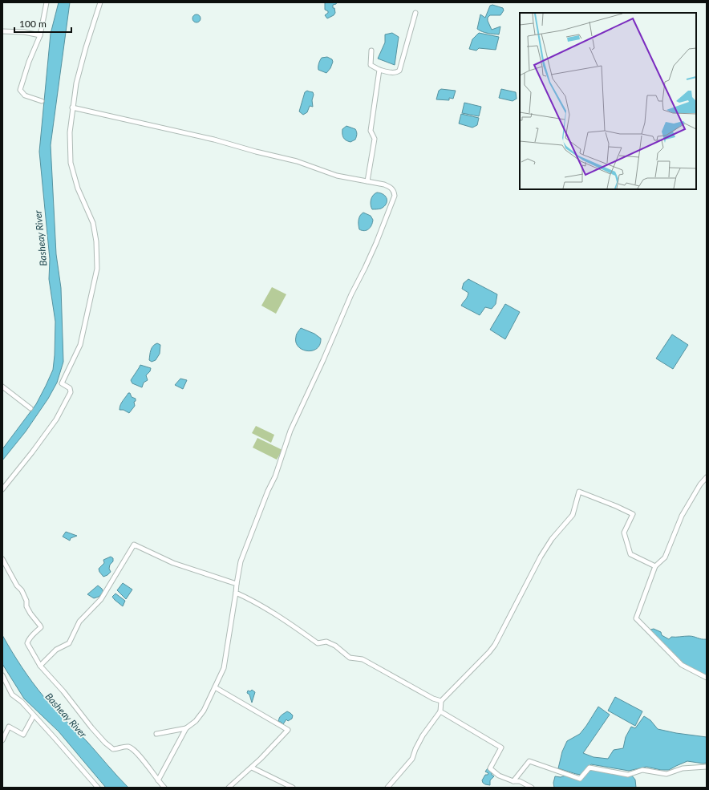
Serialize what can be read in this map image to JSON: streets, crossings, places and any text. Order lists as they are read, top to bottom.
{
  "water": ["Basheay River"],
  "scale_bar": "100 m"
}
